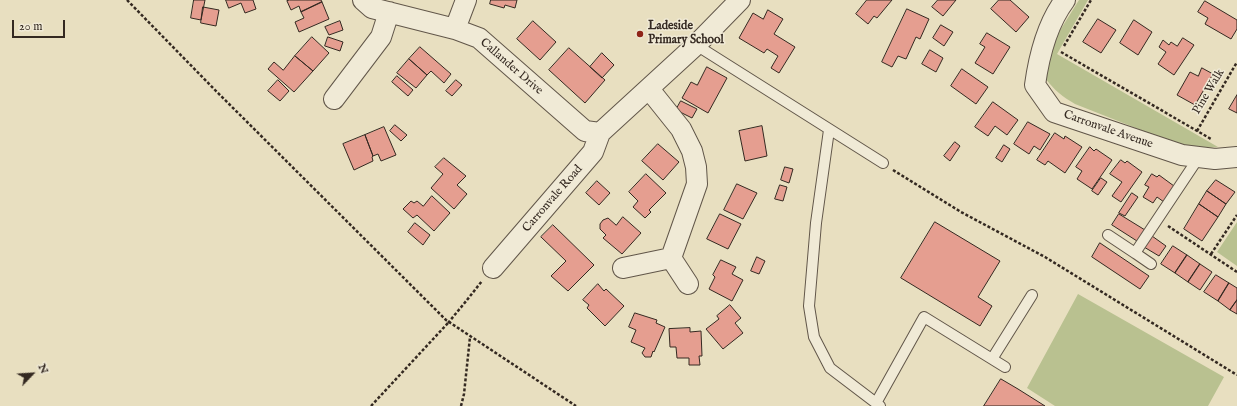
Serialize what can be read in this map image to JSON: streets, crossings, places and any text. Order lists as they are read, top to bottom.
{
  "streets": {
    "street": ["Callander Drive", "Carronvale Avenue", "Carronvale Road"],
    "path": ["Pine Walk"]
  },
  "crossings": [
    ["Callander Drive", "Carronvale Road"]
  ],
  "places": ["Ladeside Primary School"],
  "scale_bar": "20 m",
  "north": "top right"
}
